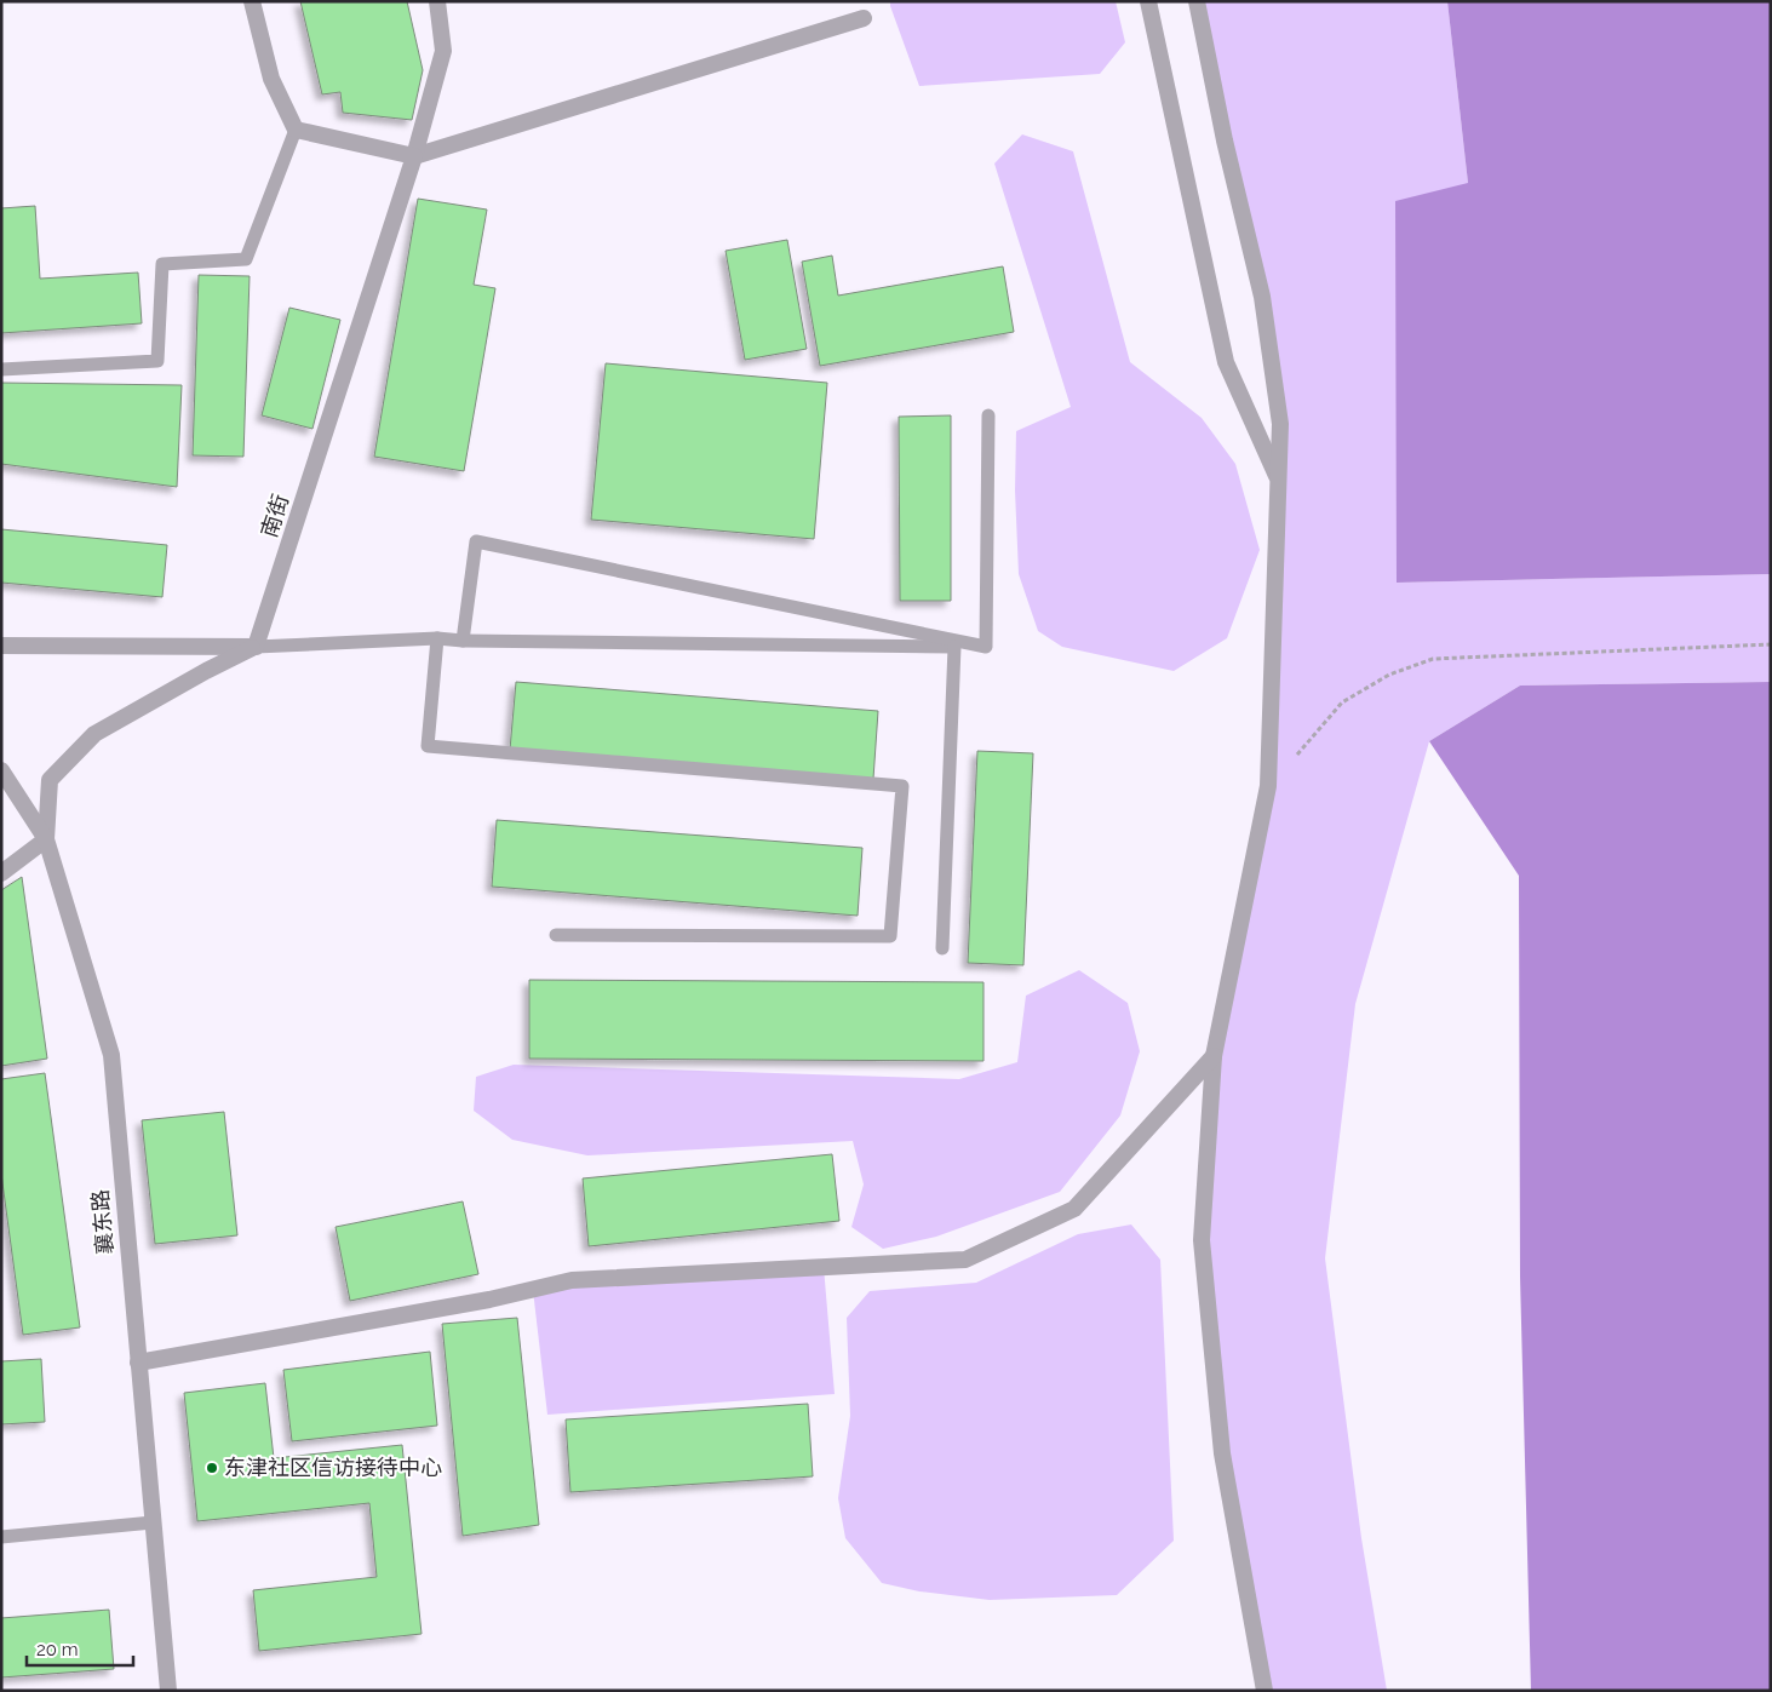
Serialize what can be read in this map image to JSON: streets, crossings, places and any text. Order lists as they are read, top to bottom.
{
  "streets": {
    "street": ["南街", "襄东路"]
  },
  "places": ["东津社区信访接待中心"],
  "scale_bar": "20 m"
}
